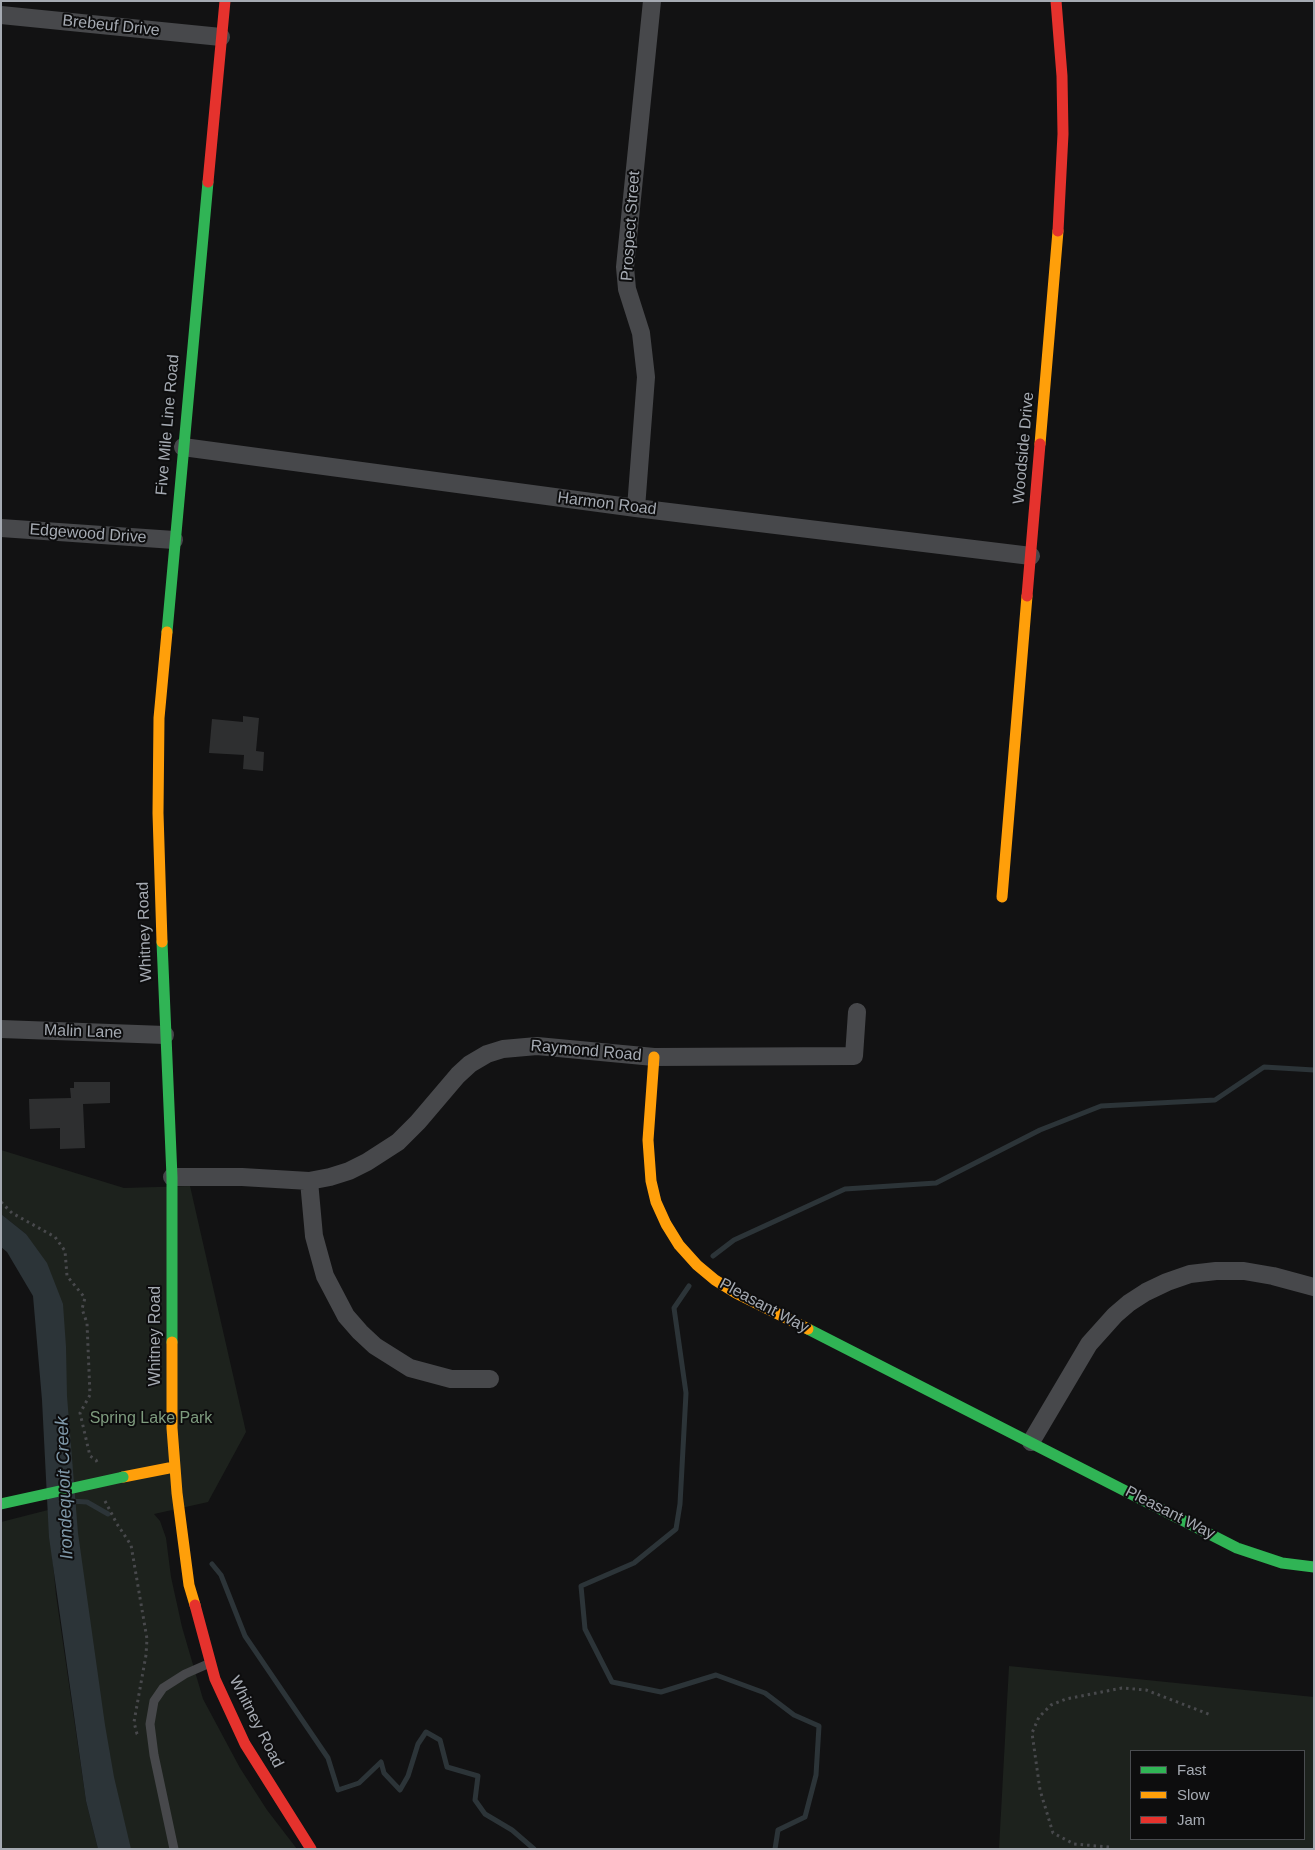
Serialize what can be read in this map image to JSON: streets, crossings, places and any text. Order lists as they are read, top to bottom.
{
  "streets": {
    "main road": [
      "Five Mile Line Road",
      "Woodside Drive",
      "Whitney Road",
      "Pleasant Way"
    ],
    "street": [
      "Brebeuf Drive",
      "Prospect Street",
      "Harmon Road",
      "Edgewood Drive",
      "Malin Lane",
      "Raymond Road"
    ]
  },
  "crossings": [
    ["Brebeuf Drive", "Five Mile Line Road"],
    ["Prospect Street", "Harmon Road"],
    ["Five Mile Line Road", "Harmon Road"],
    ["Five Mile Line Road", "Edgewood Drive"],
    ["Five Mile Line Road", "Whitney Road"],
    ["Woodside Drive", "Harmon Road"],
    ["Whitney Road", "Malin Lane"],
    ["Whitney Road", "Raymond Road"],
    ["Raymond Road", "Pleasant Way"]
  ],
  "water": ["Irondequoit Creek"],
  "parks": ["Spring Lake Park"],
  "legend": ["Fast", "Slow", "Jam"]
}
